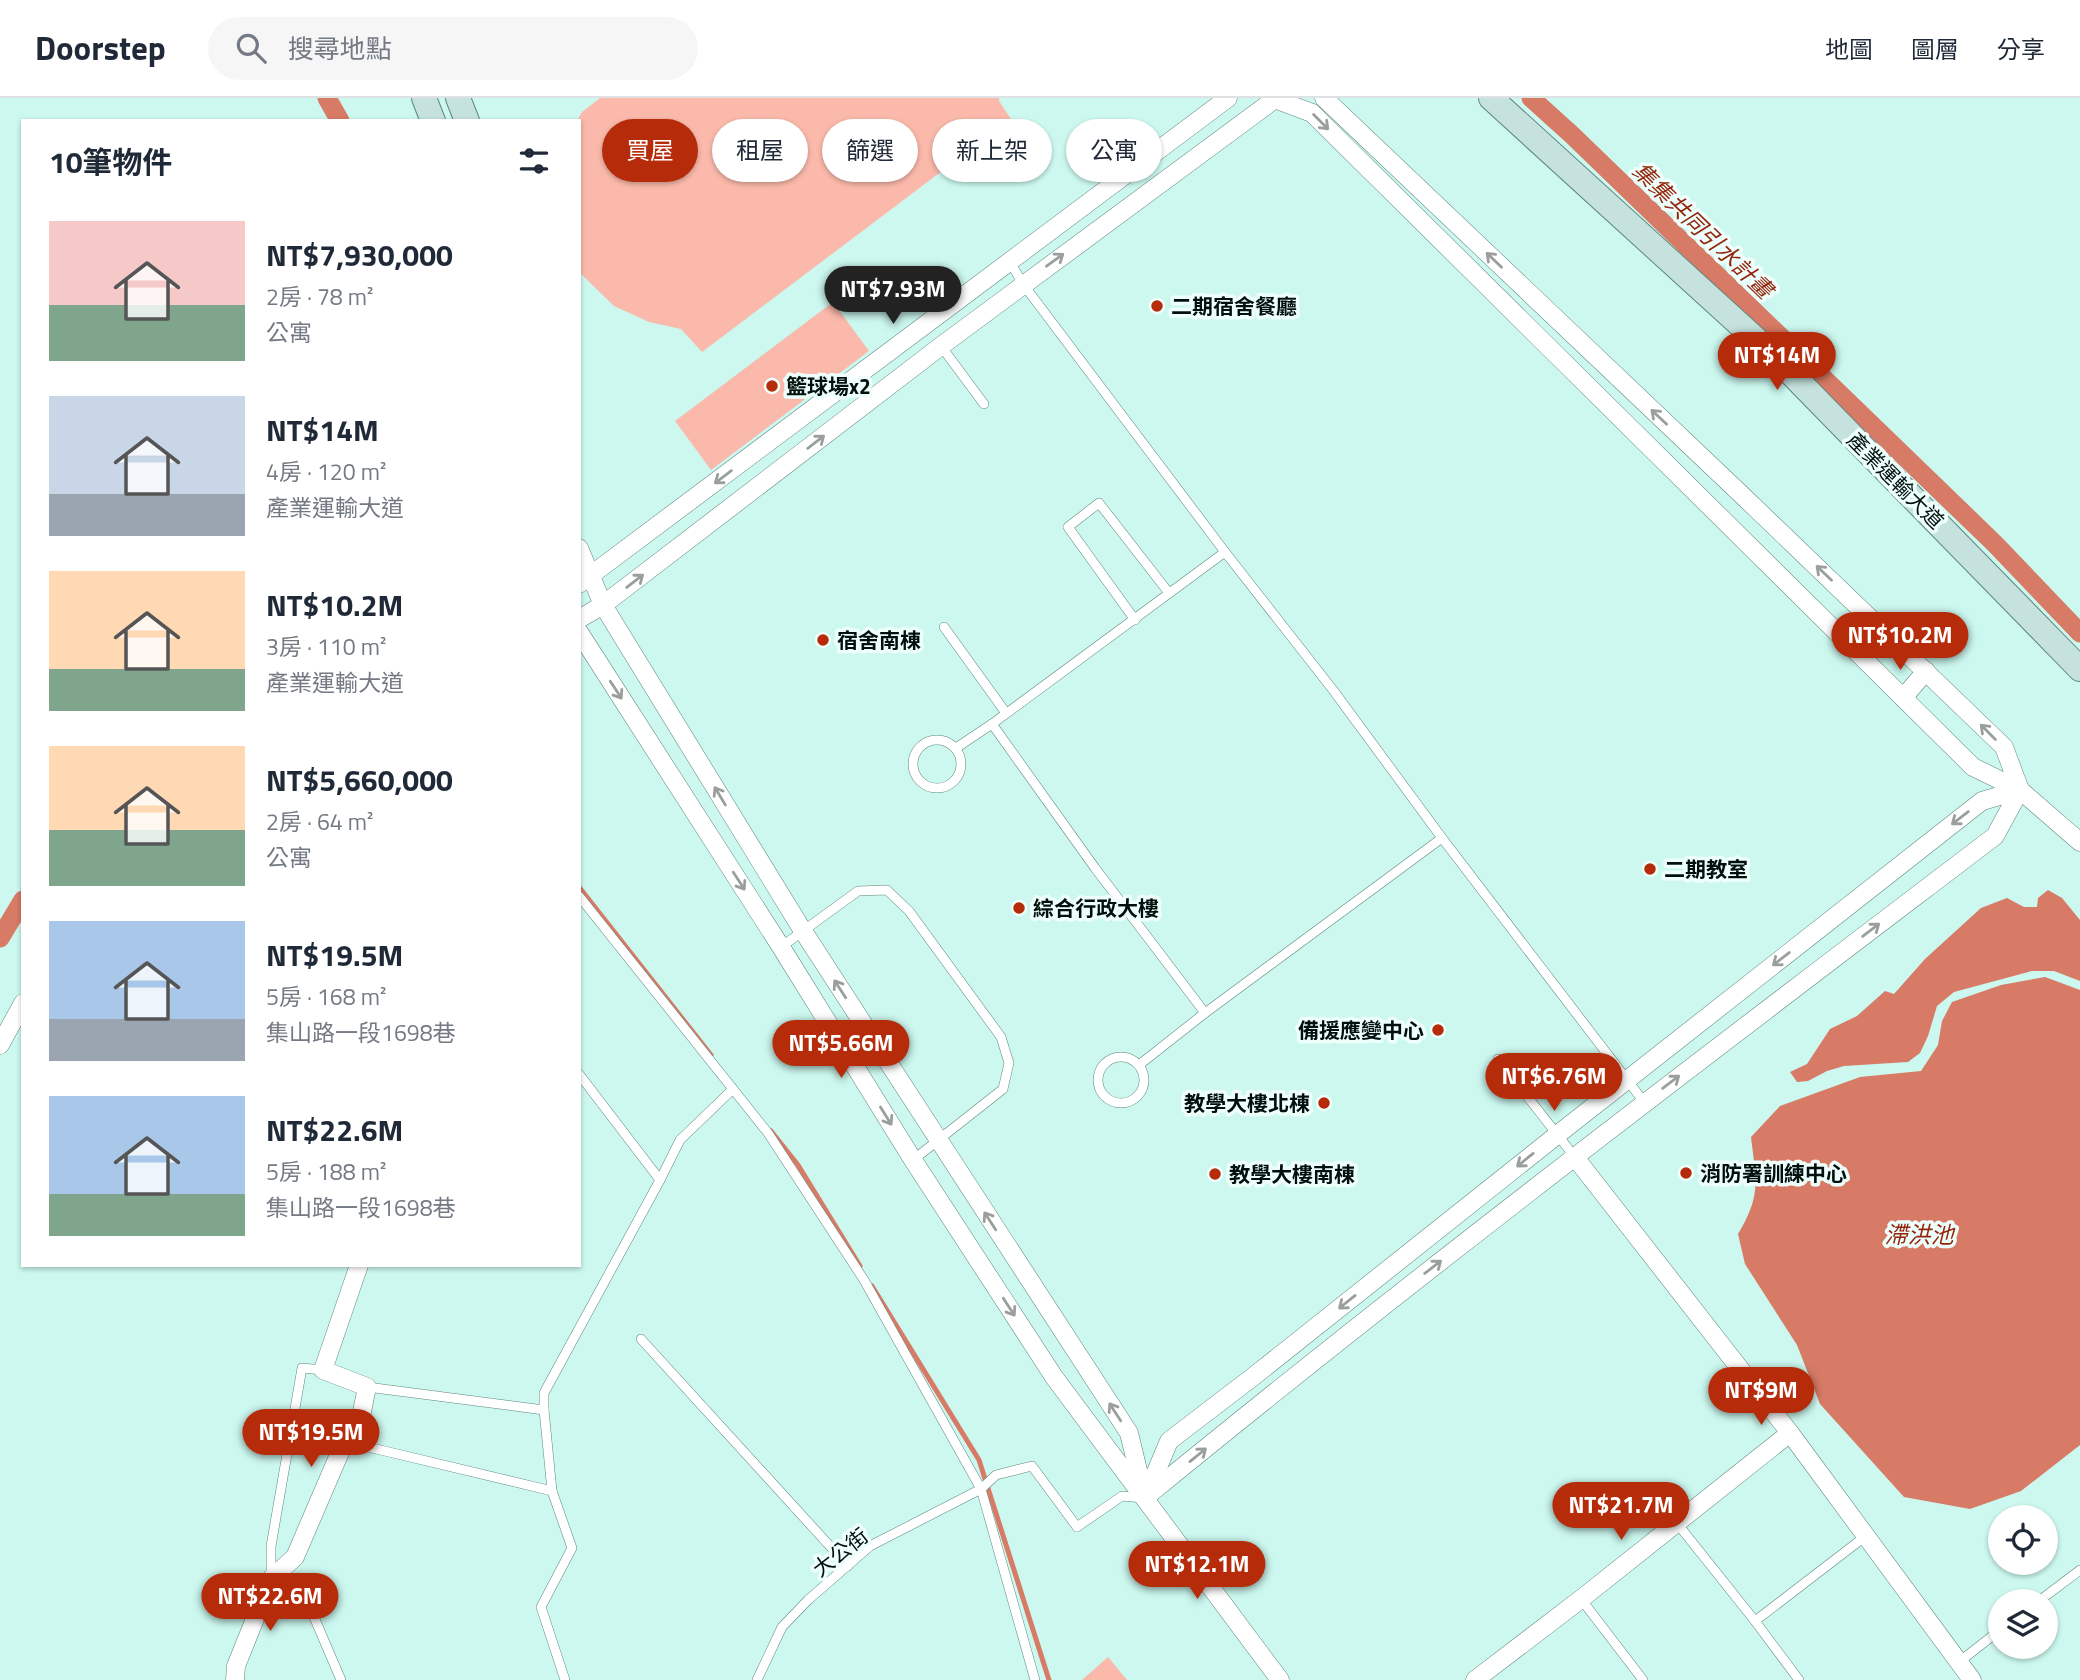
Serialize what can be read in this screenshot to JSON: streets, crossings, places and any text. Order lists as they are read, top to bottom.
{
  "streets": {
    "street": ["產業運輸大道"],
    "lane": ["大公街"]
  },
  "water": ["集集共同引水計畫", "滯洪池"],
  "places": [
    "二期宿舍餐廳",
    "籃球場x2",
    "宿舍南棟",
    "二期教室",
    "綜合行政大樓",
    "備援應變中心",
    "教學大樓北棟",
    "消防署訓練中心",
    "教學大樓南棟"
  ],
  "page": {
    "header": "Doorstep",
    "search": "搜尋地點",
    "nav": ["地圖", "圖層", "分享"],
    "chip": [
      "買屋",
      "租屋",
      "篩選",
      "新上架",
      "公寓"
    ],
    "heading": "10筆物件",
    "list": [
      {
        "name": "NT$7,930,000",
        "note": "2房 · 78 m² · 公寓"
      },
      {
        "name": "NT$14M",
        "note": "4房 · 120 m² · 產業運輸大道"
      },
      {
        "name": "NT$10.2M",
        "note": "3房 · 110 m² · 產業運輸大道"
      },
      {
        "name": "NT$5,660,000",
        "note": "2房 · 64 m² · 公寓"
      },
      {
        "name": "NT$19.5M",
        "note": "5房 · 168 m² · 集山路一段1698巷"
      },
      {
        "name": "NT$22.6M",
        "note": "5房 · 188 m² · 集山路一段1698巷"
      }
    ],
    "price": [
      "NT$7.93M",
      "NT$14M",
      "NT$10.2M",
      "NT$5.66M",
      "NT$6.76M",
      "NT$9M",
      "NT$19.5M",
      "NT$21.7M",
      "NT$12.1M",
      "NT$22.6M"
    ]
  }
}
